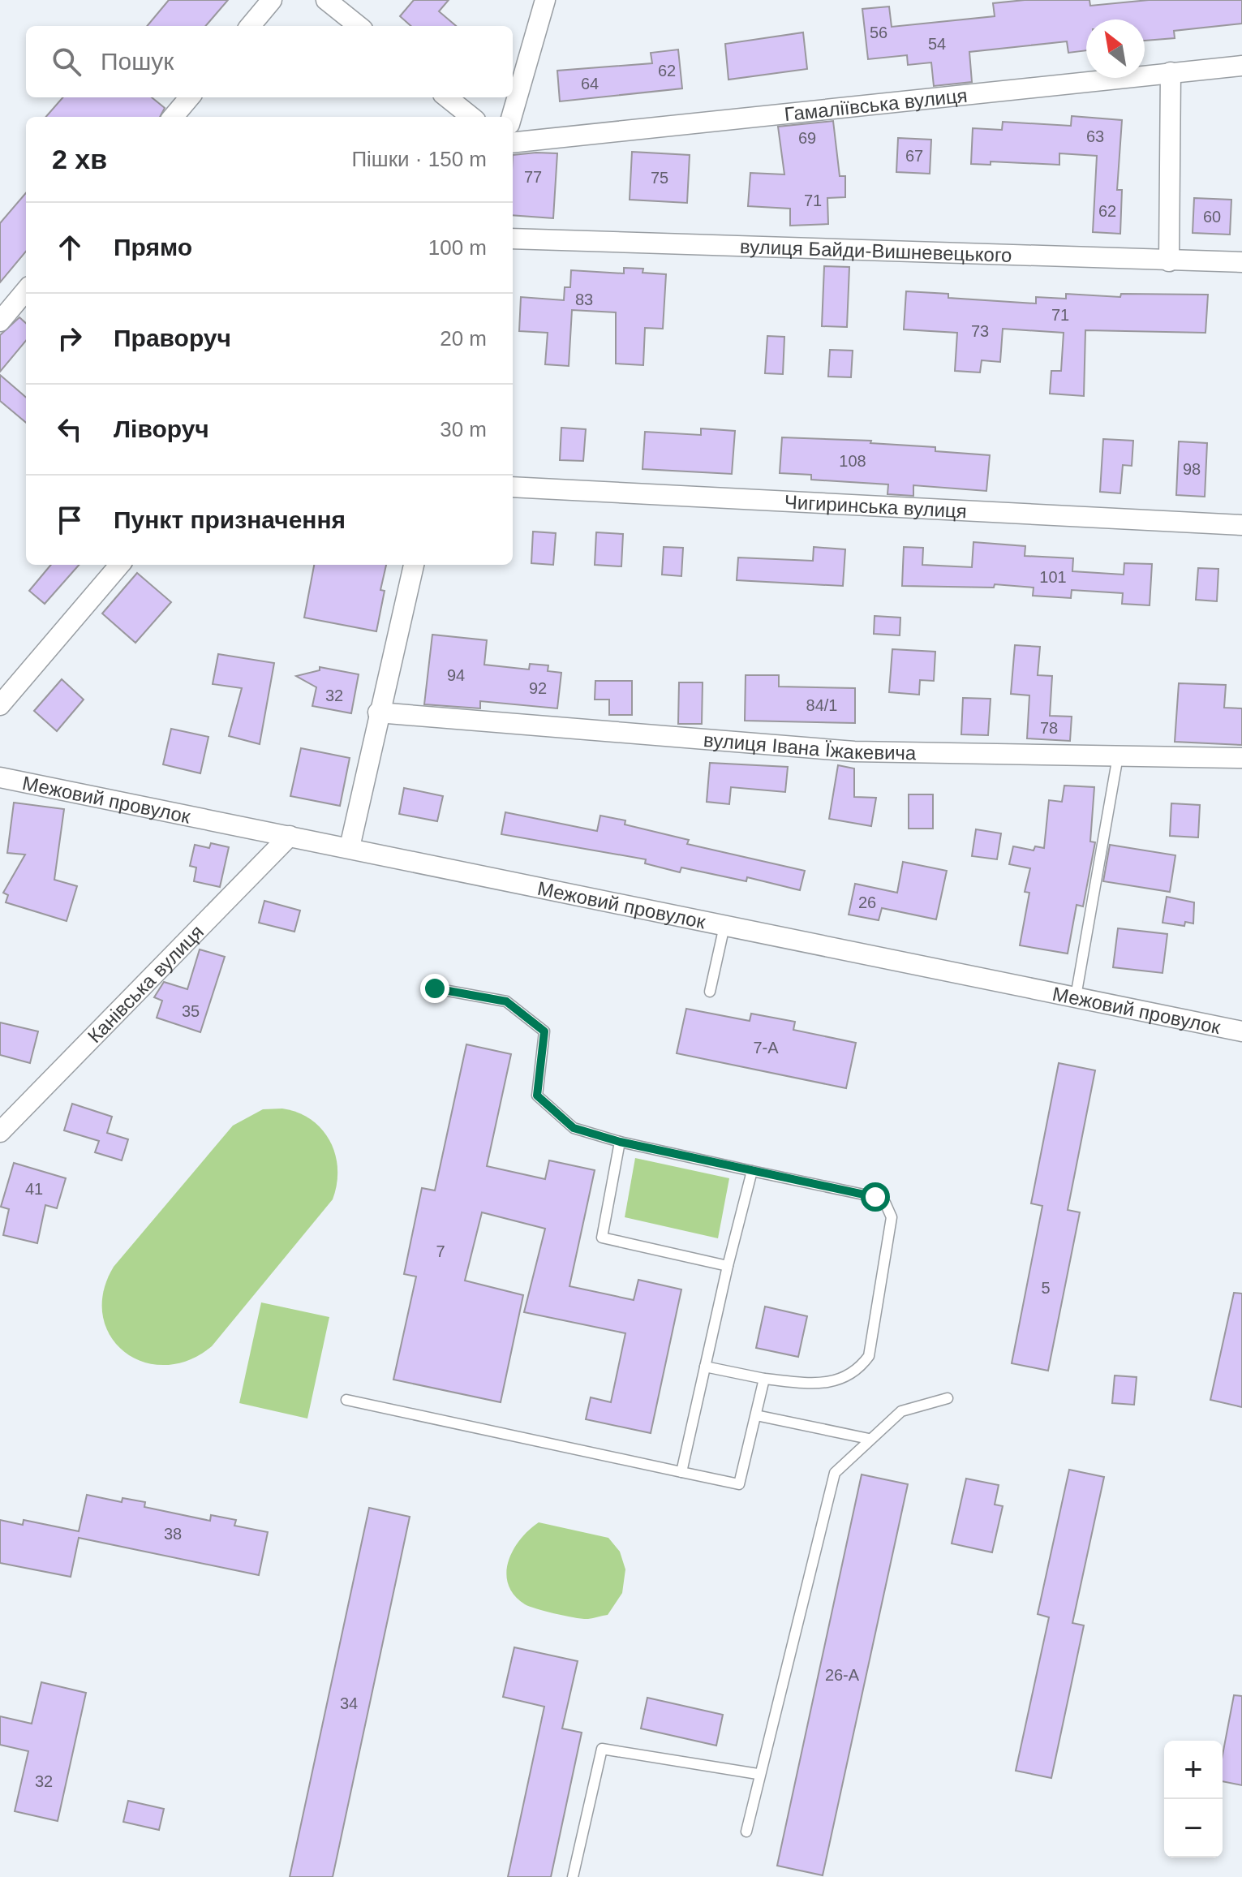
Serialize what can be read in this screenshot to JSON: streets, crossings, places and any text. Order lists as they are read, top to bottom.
{
  "streets": {
    "street": [
      "Гамаліївська вулиця",
      "вулиця Байди-Вишневецького",
      "Чигиринська вулиця",
      "вулиця Івана Їжакевича",
      "Межовий провулок",
      "Канівська вулиця"
    ]
  },
  "crossings": [
    ["Межовий провулок", "Канівська вулиця"]
  ],
  "house_numbers": [
    "56",
    "54",
    "62",
    "64",
    "63",
    "69",
    "67",
    "77",
    "75",
    "71",
    "62",
    "60",
    "83",
    "71",
    "73",
    "108",
    "98",
    "101",
    "94",
    "92",
    "32",
    "84/1",
    "78",
    "26",
    "35",
    "7-А",
    "41",
    "7",
    "5",
    "38",
    "26-А",
    "34",
    "32"
  ],
  "north": "top left",
  "page": {
    "search": "Пошук",
    "heading": ["2 хв", "Пішки · 150 m"],
    "list": [
      ["Прямо", "100 m"],
      ["Праворуч", "20 m"],
      ["Ліворуч", "30 m"],
      "Пункт призначення"
    ],
    "map_buttons": ["+", "−"]
  }
}
